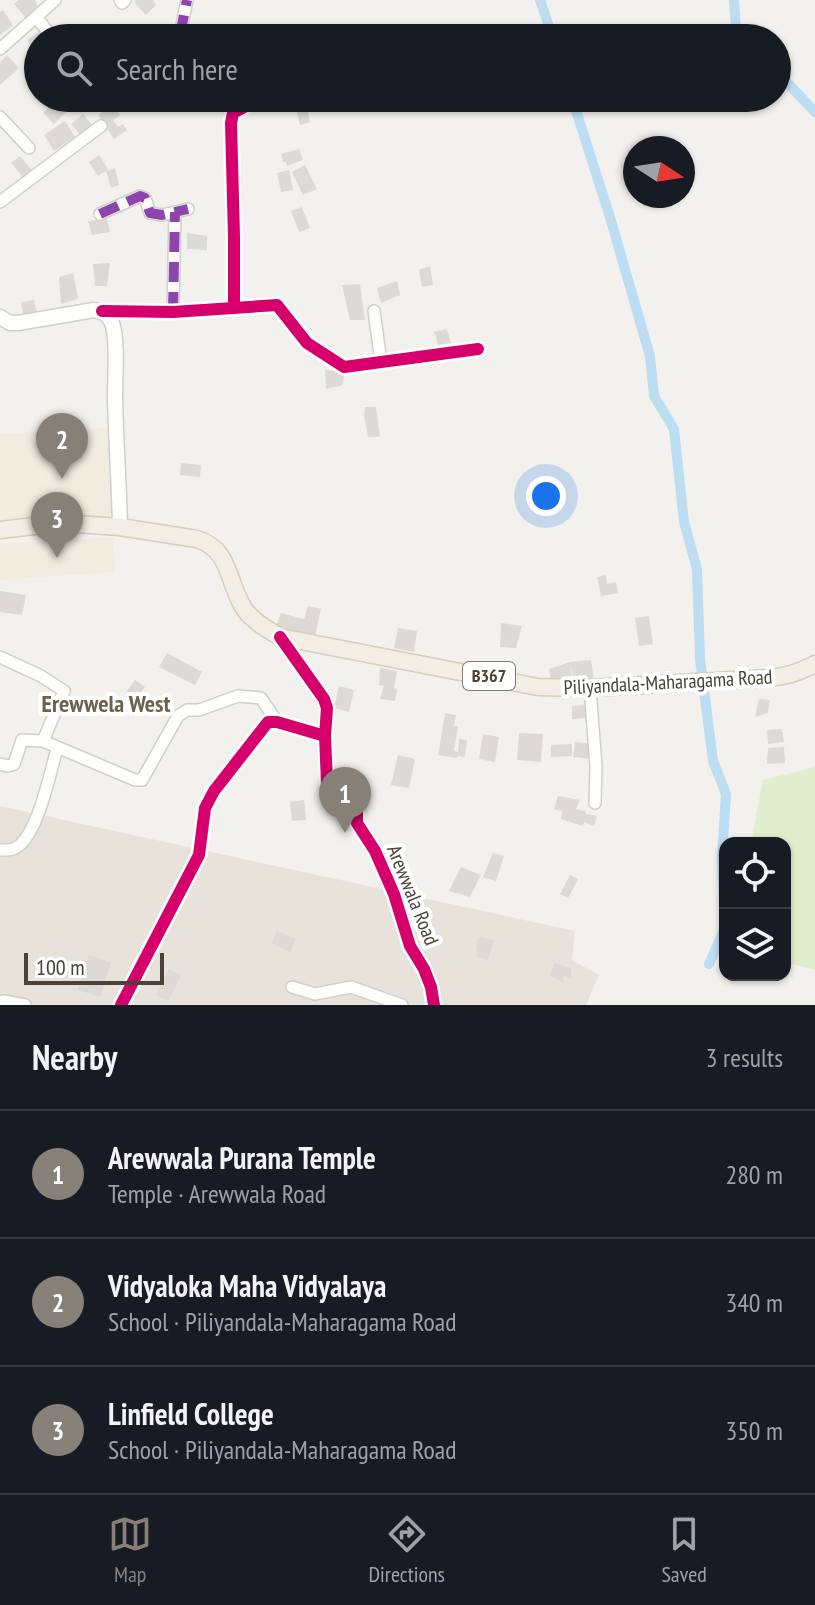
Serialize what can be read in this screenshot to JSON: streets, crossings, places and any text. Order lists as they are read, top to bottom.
{
  "streets": {
    "main road": ["B367", "Piliyandala-Maharagama Road"],
    "street": ["Arewwala Road"]
  },
  "crossings": [
    ["Piliyandala-Maharagama Road", "Arewwala Road"]
  ],
  "districts": ["Erewwela West"],
  "scale_bar": "100 m",
  "north": "right",
  "page": {
    "search": "Search here",
    "pins": ["2", "3", "1"],
    "scale": "100 m",
    "heading": ["Nearby", "3 results"],
    "list": [
      {
        "mark": "1",
        "name": "Arewwala Purana Temple",
        "note": "Temple · Arewwala Road",
        "value": "280 m"
      },
      {
        "mark": "2",
        "name": "Vidyaloka Maha Vidyalaya",
        "note": "School · Piliyandala-Maharagama Road",
        "value": "340 m"
      },
      {
        "mark": "3",
        "name": "Linfield College",
        "note": "School · Piliyandala-Maharagama Road",
        "value": "350 m"
      }
    ],
    "nav": ["Map", "Directions", "Saved"]
  }
}
